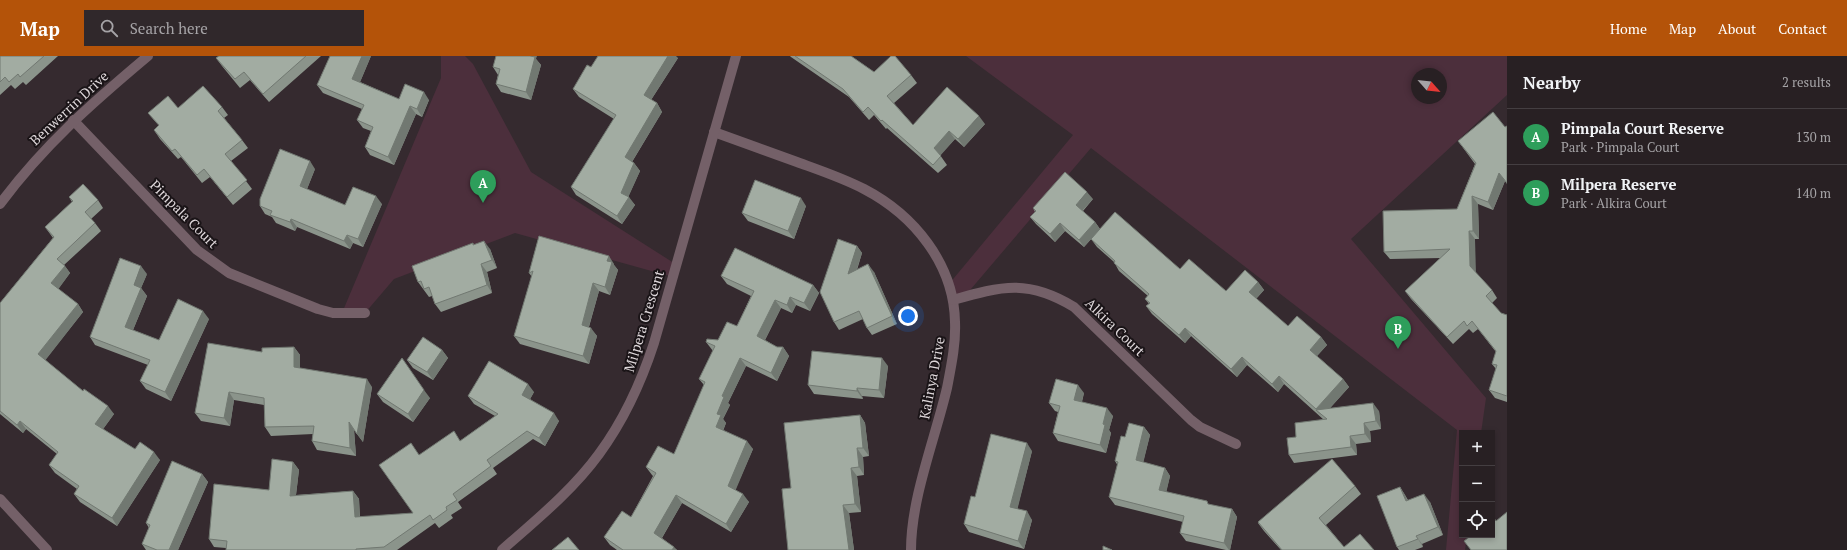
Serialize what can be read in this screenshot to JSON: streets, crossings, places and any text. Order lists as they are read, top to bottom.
{
  "streets": {
    "street": [
      "Benwerrin Drive",
      "Pimpala Court",
      "Milpera Crescent",
      "Alkira Court",
      "Kalinya Drive"
    ]
  },
  "crossings": [
    ["Benwerrin Drive", "Pimpala Court"],
    ["Milpera Crescent", "Kalinya Drive"],
    ["Alkira Court", "Kalinya Drive"]
  ],
  "north": "bottom right",
  "page": {
    "header": "Map",
    "search": "Search here",
    "nav": [
      "Home",
      "Map",
      "About",
      "Contact"
    ],
    "heading": ["Nearby", "2 results"],
    "list": [
      {
        "mark": "A",
        "name": "Pimpala Court Reserve",
        "note": "Park · Pimpala Court",
        "value": "130 m"
      },
      {
        "mark": "B",
        "name": "Milpera Reserve",
        "note": "Park · Alkira Court",
        "value": "140 m"
      }
    ],
    "pins": ["A", "B"],
    "map_buttons": ["+", "−"]
  }
}
